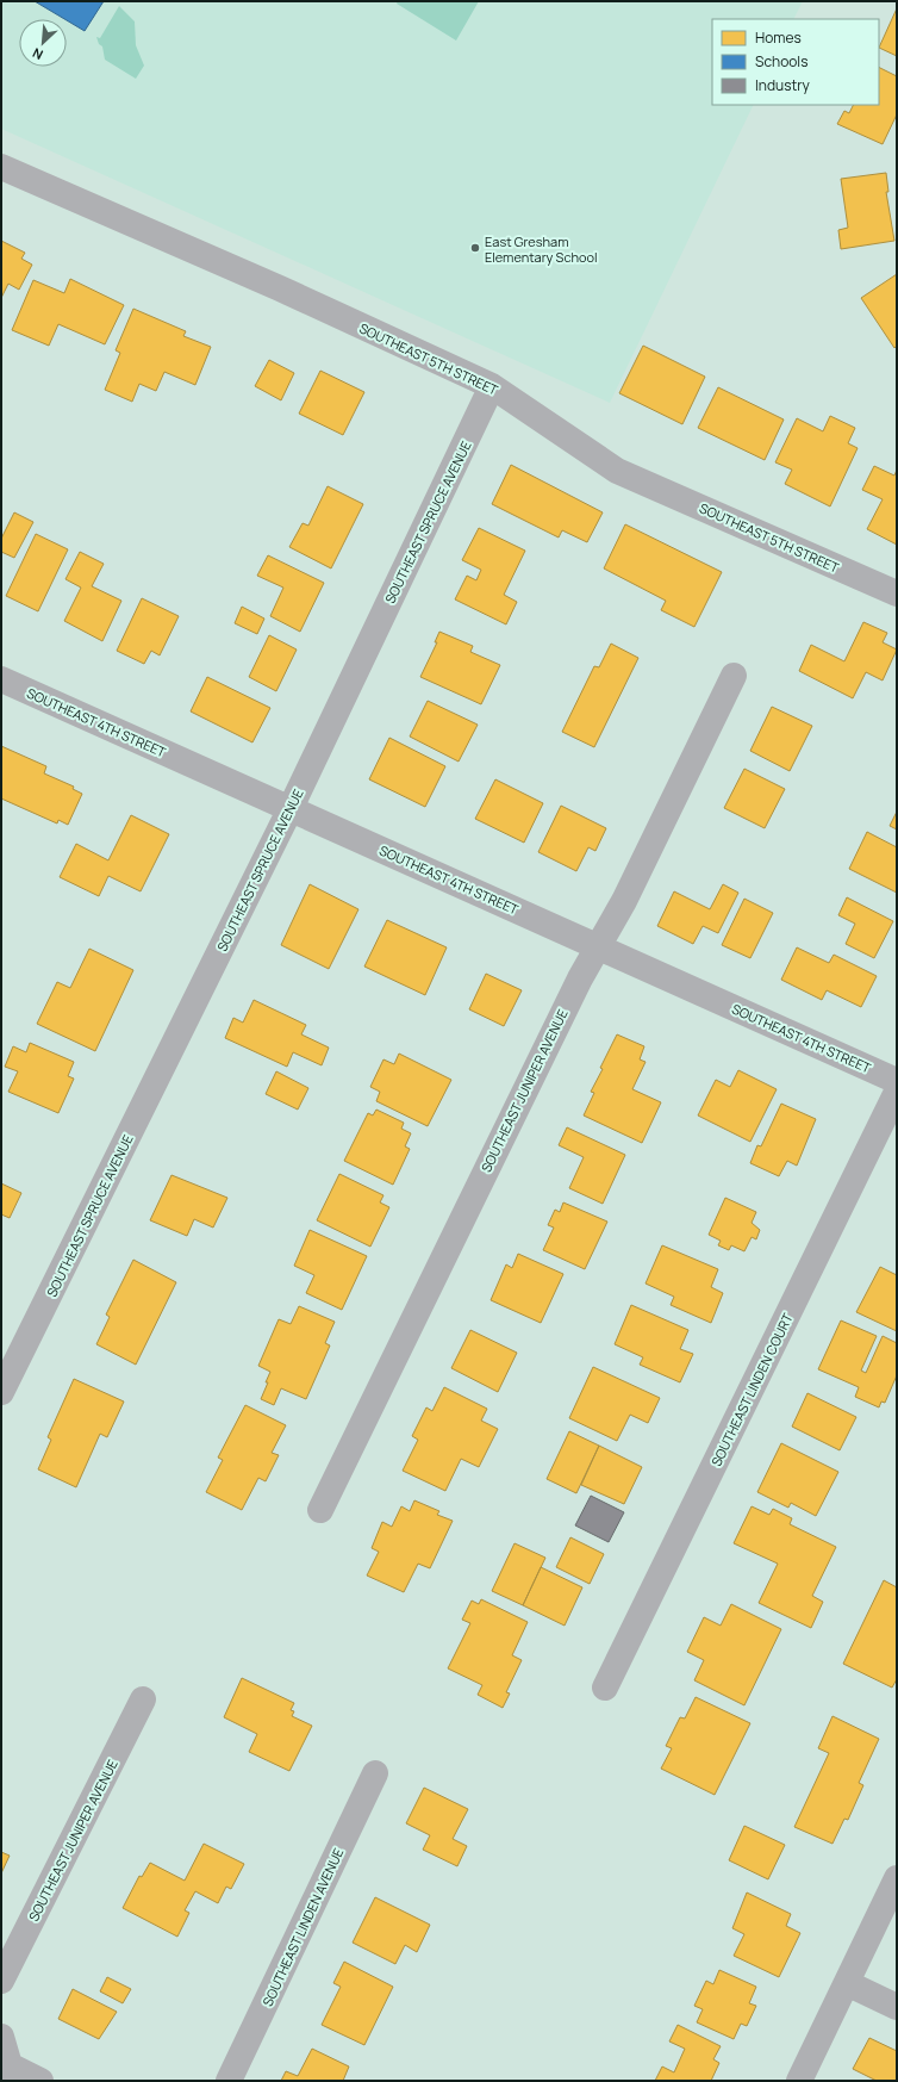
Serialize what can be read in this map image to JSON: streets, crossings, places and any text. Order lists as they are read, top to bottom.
{
  "streets": {
    "street": [
      "SOUTHEAST 5TH STREET",
      "SOUTHEAST SPRUCE AVENUE",
      "SOUTHEAST 4TH STREET",
      "SOUTHEAST JUNIPER AVENUE",
      "SOUTHEAST LINDEN COURT",
      "SOUTHEAST LINDEN AVENUE"
    ]
  },
  "crossings": [
    ["SOUTHEAST 5TH STREET", "SOUTHEAST SPRUCE AVENUE"],
    ["SOUTHEAST SPRUCE AVENUE", "SOUTHEAST 4TH STREET"],
    ["SOUTHEAST 4TH STREET", "SOUTHEAST JUNIPER AVENUE"]
  ],
  "places": ["East Gresham Elementary School"],
  "legend": ["Homes", "Schools", "Industry"],
  "north": "bottom left"
}
